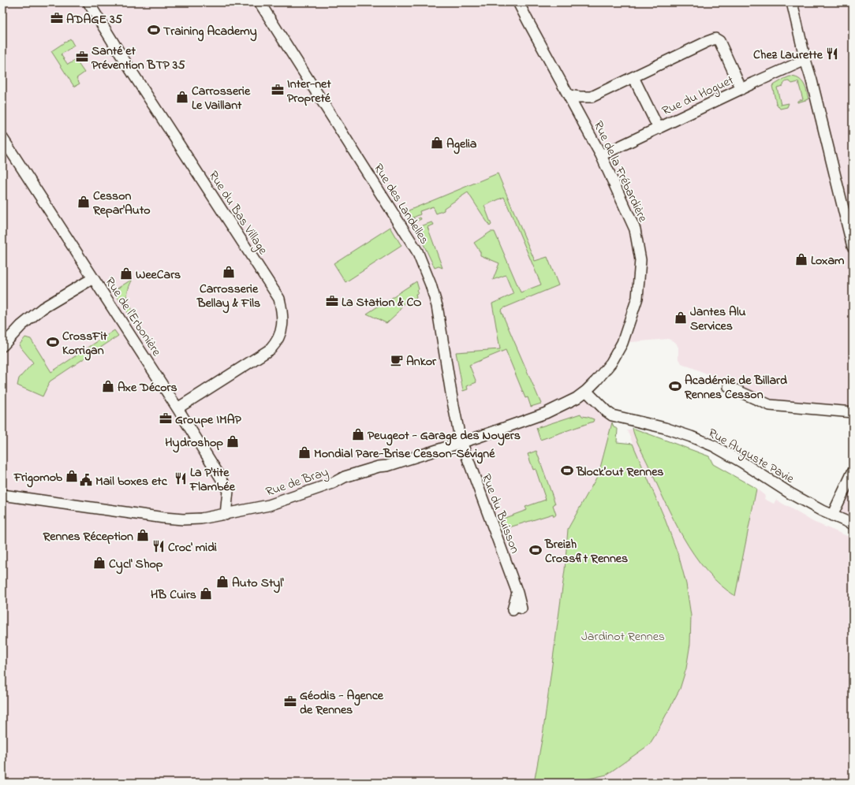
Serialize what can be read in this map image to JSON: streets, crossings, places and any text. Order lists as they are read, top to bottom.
{
  "streets": {
    "street": [
      "Rue du Hoguet",
      "Rue de la Frébardière",
      "Rue des Landelles",
      "Rue du Bas Village",
      "Rue de l'Erbonière",
      "Rue Auguste Pavie",
      "Rue de Bray",
      "Rue du Buisson"
    ]
  },
  "crossings": [
    ["Rue du Hoguet", "Rue de la Frébardière"],
    ["Rue de la Frébardière", "Rue Auguste Pavie"],
    ["Rue de la Frébardière", "Rue de Bray"],
    ["Rue des Landelles", "Rue de Bray"],
    ["Rue des Landelles", "Rue du Buisson"],
    ["Rue du Bas Village", "Rue de l'Erbonière"],
    ["Rue de l'Erbonière", "Rue de Bray"],
    ["Rue Auguste Pavie", "Rue de Bray"],
    ["Rue de Bray", "Rue du Buisson"]
  ],
  "parks": ["Jardinot Rennes"],
  "places": {
    "office": [
      "ADAGE 35",
      "Santé et Prévention BTP 35",
      "Inter-net Propreté",
      "La Station & CO",
      "Groupe IMAP",
      "Géodis - Agence de Rennes"
    ],
    "sports": [
      "Training Academy",
      "CrossFit Korrigan",
      "Académie de Billard Rennes Cesson",
      "Block’out Rennes",
      "Breizh Crossfit Rennes"
    ],
    "restaurant": ["Chez Laurette", "La P'tite Flambée", "Croc' midi"],
    "shop": [
      "Carrosserie Le Vaillant",
      "Agelia",
      "Cesson Repar'Auto",
      "Loxam",
      "Carrosserie Bellay & Fils",
      "WeeCars",
      "Jantes Alu Services",
      "Axe Décors",
      "Peugeot - Garage des Noyers",
      "Hydroshop",
      "Mondial Pare-Brise Cesson-Sévigné",
      "Frigomob",
      "Rennes Réception",
      "Cycl' Shop",
      "Auto Styl'",
      "HB Cuirs"
    ],
    "cafe": ["Ankor"],
    "public building": ["Mail boxes etc"]
  }
}
